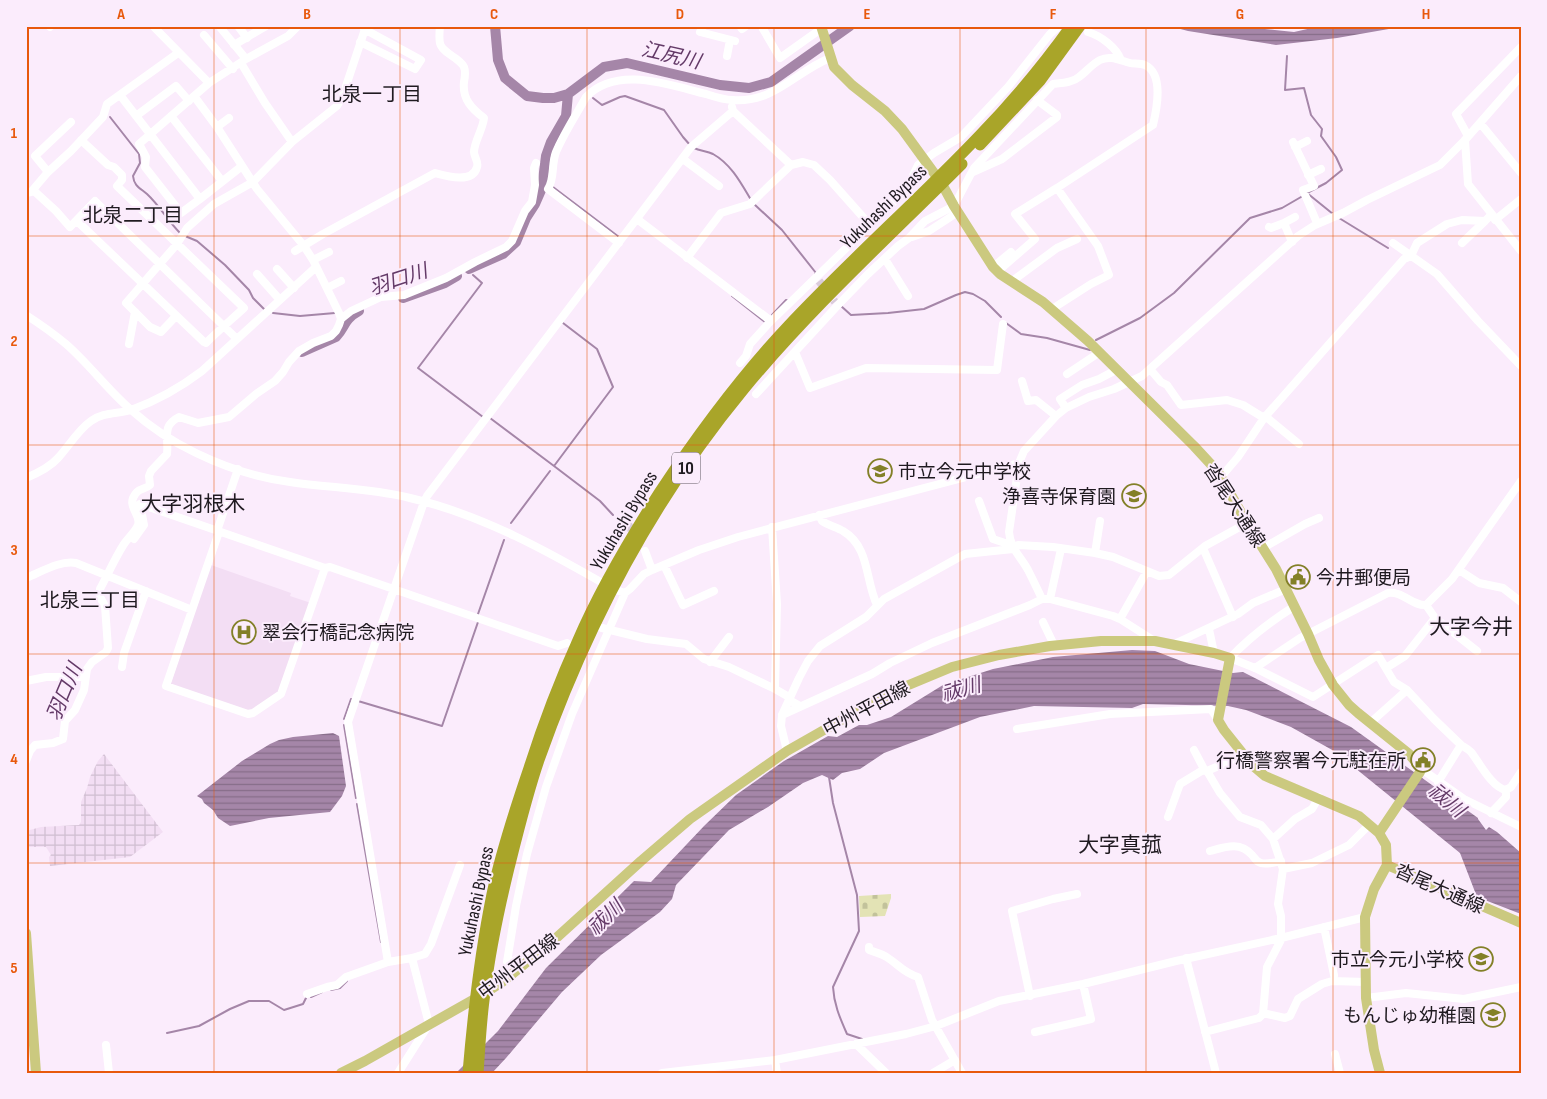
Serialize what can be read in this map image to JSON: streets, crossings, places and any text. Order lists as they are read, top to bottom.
{
  "streets": {
    "highway": ["Yukuhashi Bypass", "10"],
    "main road": ["沓尾大通線", "中州平田線"]
  },
  "crossings": [
    ["Yukuhashi Bypass", "沓尾大通線"],
    ["Yukuhashi Bypass", "中州平田線"]
  ],
  "districts": [
    "北泉一丁目",
    "北泉二丁目",
    "大字羽根木",
    "北泉三丁目",
    "大字今井",
    "大字真菰"
  ],
  "water": ["江尻川", "羽口川", "祓川"],
  "places": {
    "school or university": [
      "市立今元中学校",
      "浄喜寺保育園",
      "市立今元小学校",
      "もんじゅ幼稚園"
    ],
    "public building": ["今井郵便局", "行橋警察署今元駐在所"],
    "hospital": ["翠会行橋記念病院"]
  },
  "grid": {
    "columns": [
      "A",
      "B",
      "C",
      "D",
      "E",
      "F",
      "G",
      "H"
    ],
    "rows": [
      "1",
      "2",
      "3",
      "4",
      "5"
    ]
  }
}
